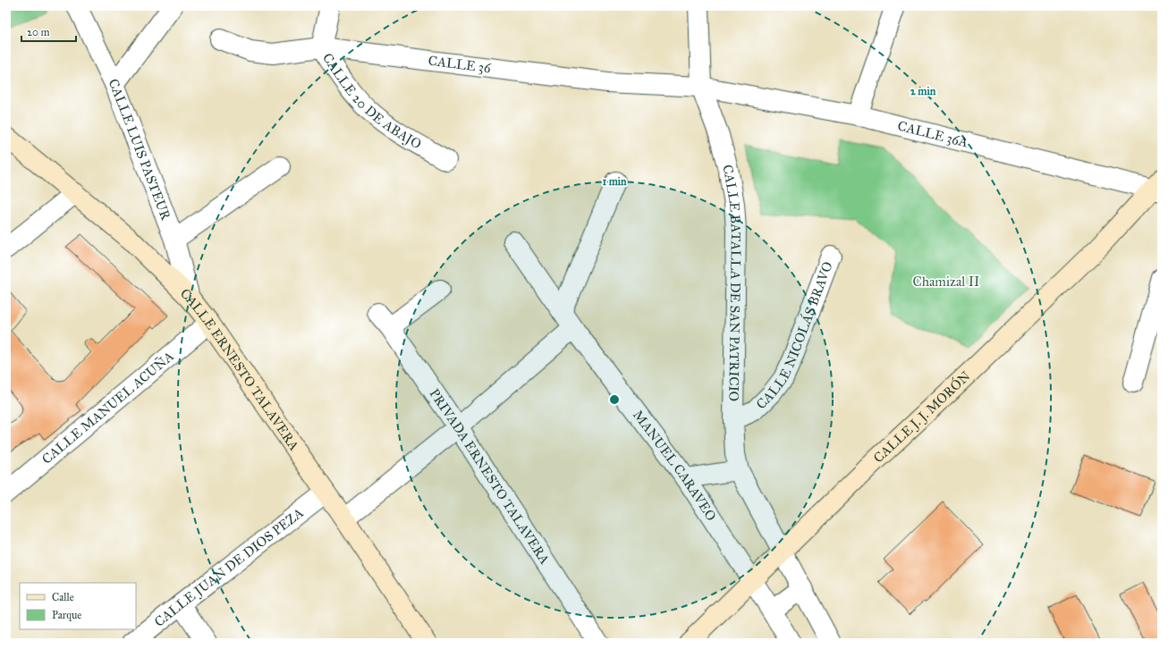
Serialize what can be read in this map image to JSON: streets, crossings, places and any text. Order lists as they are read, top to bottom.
{
  "streets": {
    "street": [
      "CALLE 36",
      "CALLE 20 DE ABAJO",
      "CALLE 36A",
      "CALLE LUIS PASTEUR",
      "CALLE BATALLA DE SAN PATRICIO",
      "CALLE NICOLÁS BRAVO",
      "CALLE ERNESTO TALAVERA",
      "CALLE MANUEL ACUÑA",
      "CALLE J. J. MORÓN",
      "MANUEL CARAVEO",
      "PRIVADA ERNESTO TALAVERA",
      "CALLE JUAN DE DIOS PEZA"
    ]
  },
  "crossings": [
    ["CALLE 36", "CALLE 20 DE ABAJO"],
    ["CALLE 36", "CALLE 36A"],
    ["CALLE 36", "CALLE BATALLA DE SAN PATRICIO"],
    ["CALLE 36A", "CALLE BATALLA DE SAN PATRICIO"],
    ["CALLE 36A", "CALLE J. J. MORÓN"],
    ["CALLE LUIS PASTEUR", "CALLE ERNESTO TALAVERA"],
    ["CALLE BATALLA DE SAN PATRICIO", "CALLE NICOLÁS BRAVO"],
    ["CALLE BATALLA DE SAN PATRICIO", "CALLE J. J. MORÓN"],
    ["CALLE ERNESTO TALAVERA", "CALLE MANUEL ACUÑA"],
    ["CALLE ERNESTO TALAVERA", "CALLE JUAN DE DIOS PEZA"],
    ["CALLE J. J. MORÓN", "MANUEL CARAVEO"]
  ],
  "parks": ["Chamizal II"],
  "legend": ["Calle", "Parque"],
  "scale_bar": "20 m",
  "rings": ["2 min", "1 min"]
}
